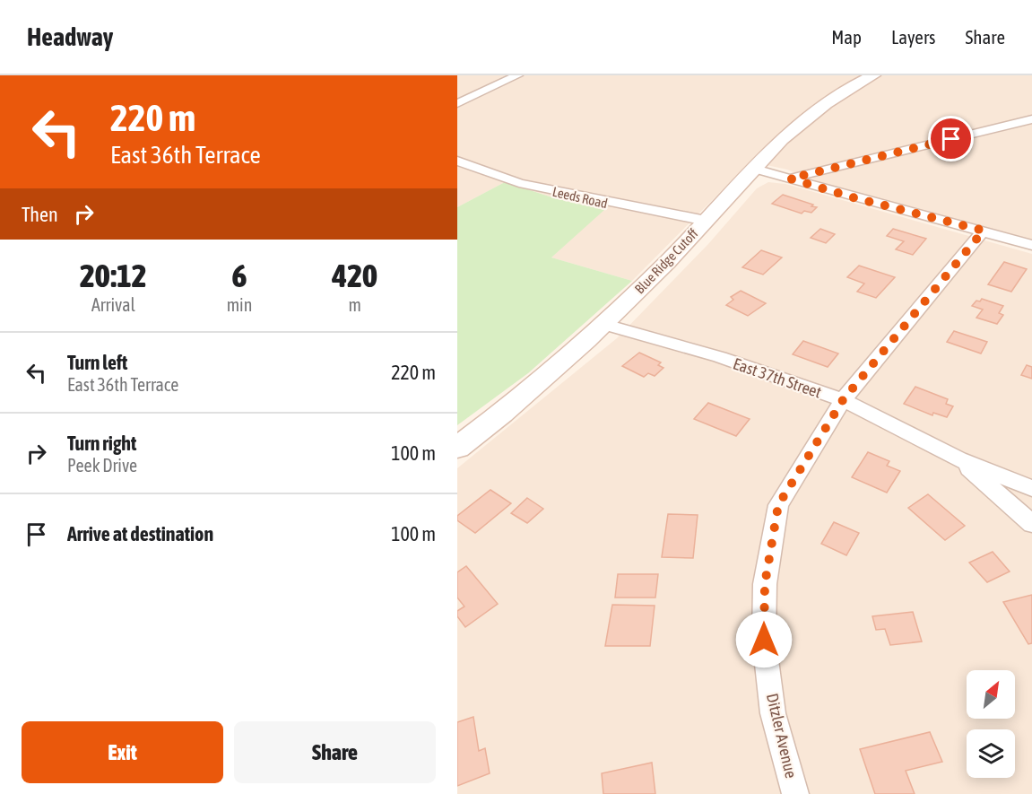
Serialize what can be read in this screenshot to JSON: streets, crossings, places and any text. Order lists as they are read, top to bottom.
{
  "streets": {
    "main road": ["Blue Ridge Cutoff"],
    "street": ["Leeds Road", "East 37th Street", "Ditzler Avenue"]
  },
  "crossings": [
    ["Leeds Road", "Blue Ridge Cutoff"],
    ["Blue Ridge Cutoff", "East 37th Street"],
    ["East 37th Street", "Ditzler Avenue"]
  ],
  "north": "top right",
  "page": {
    "header": "Headway",
    "nav": ["Map", "Layers", "Share"],
    "turn": ["220 m", "East 36th Terrace"],
    "then": "Then",
    "eta": [
      "20:12",
      "Arrival",
      "6",
      "min",
      "420",
      "m"
    ],
    "list": [
      {
        "name": "Turn left",
        "note": "East 36th Terrace",
        "value": "220 m"
      },
      {
        "name": "Turn right",
        "note": "Peek Drive",
        "value": "100 m"
      },
      {
        "name": "Arrive at destination",
        "value": "100 m"
      }
    ],
    "buttons": ["Exit", "Share"]
  }
}
